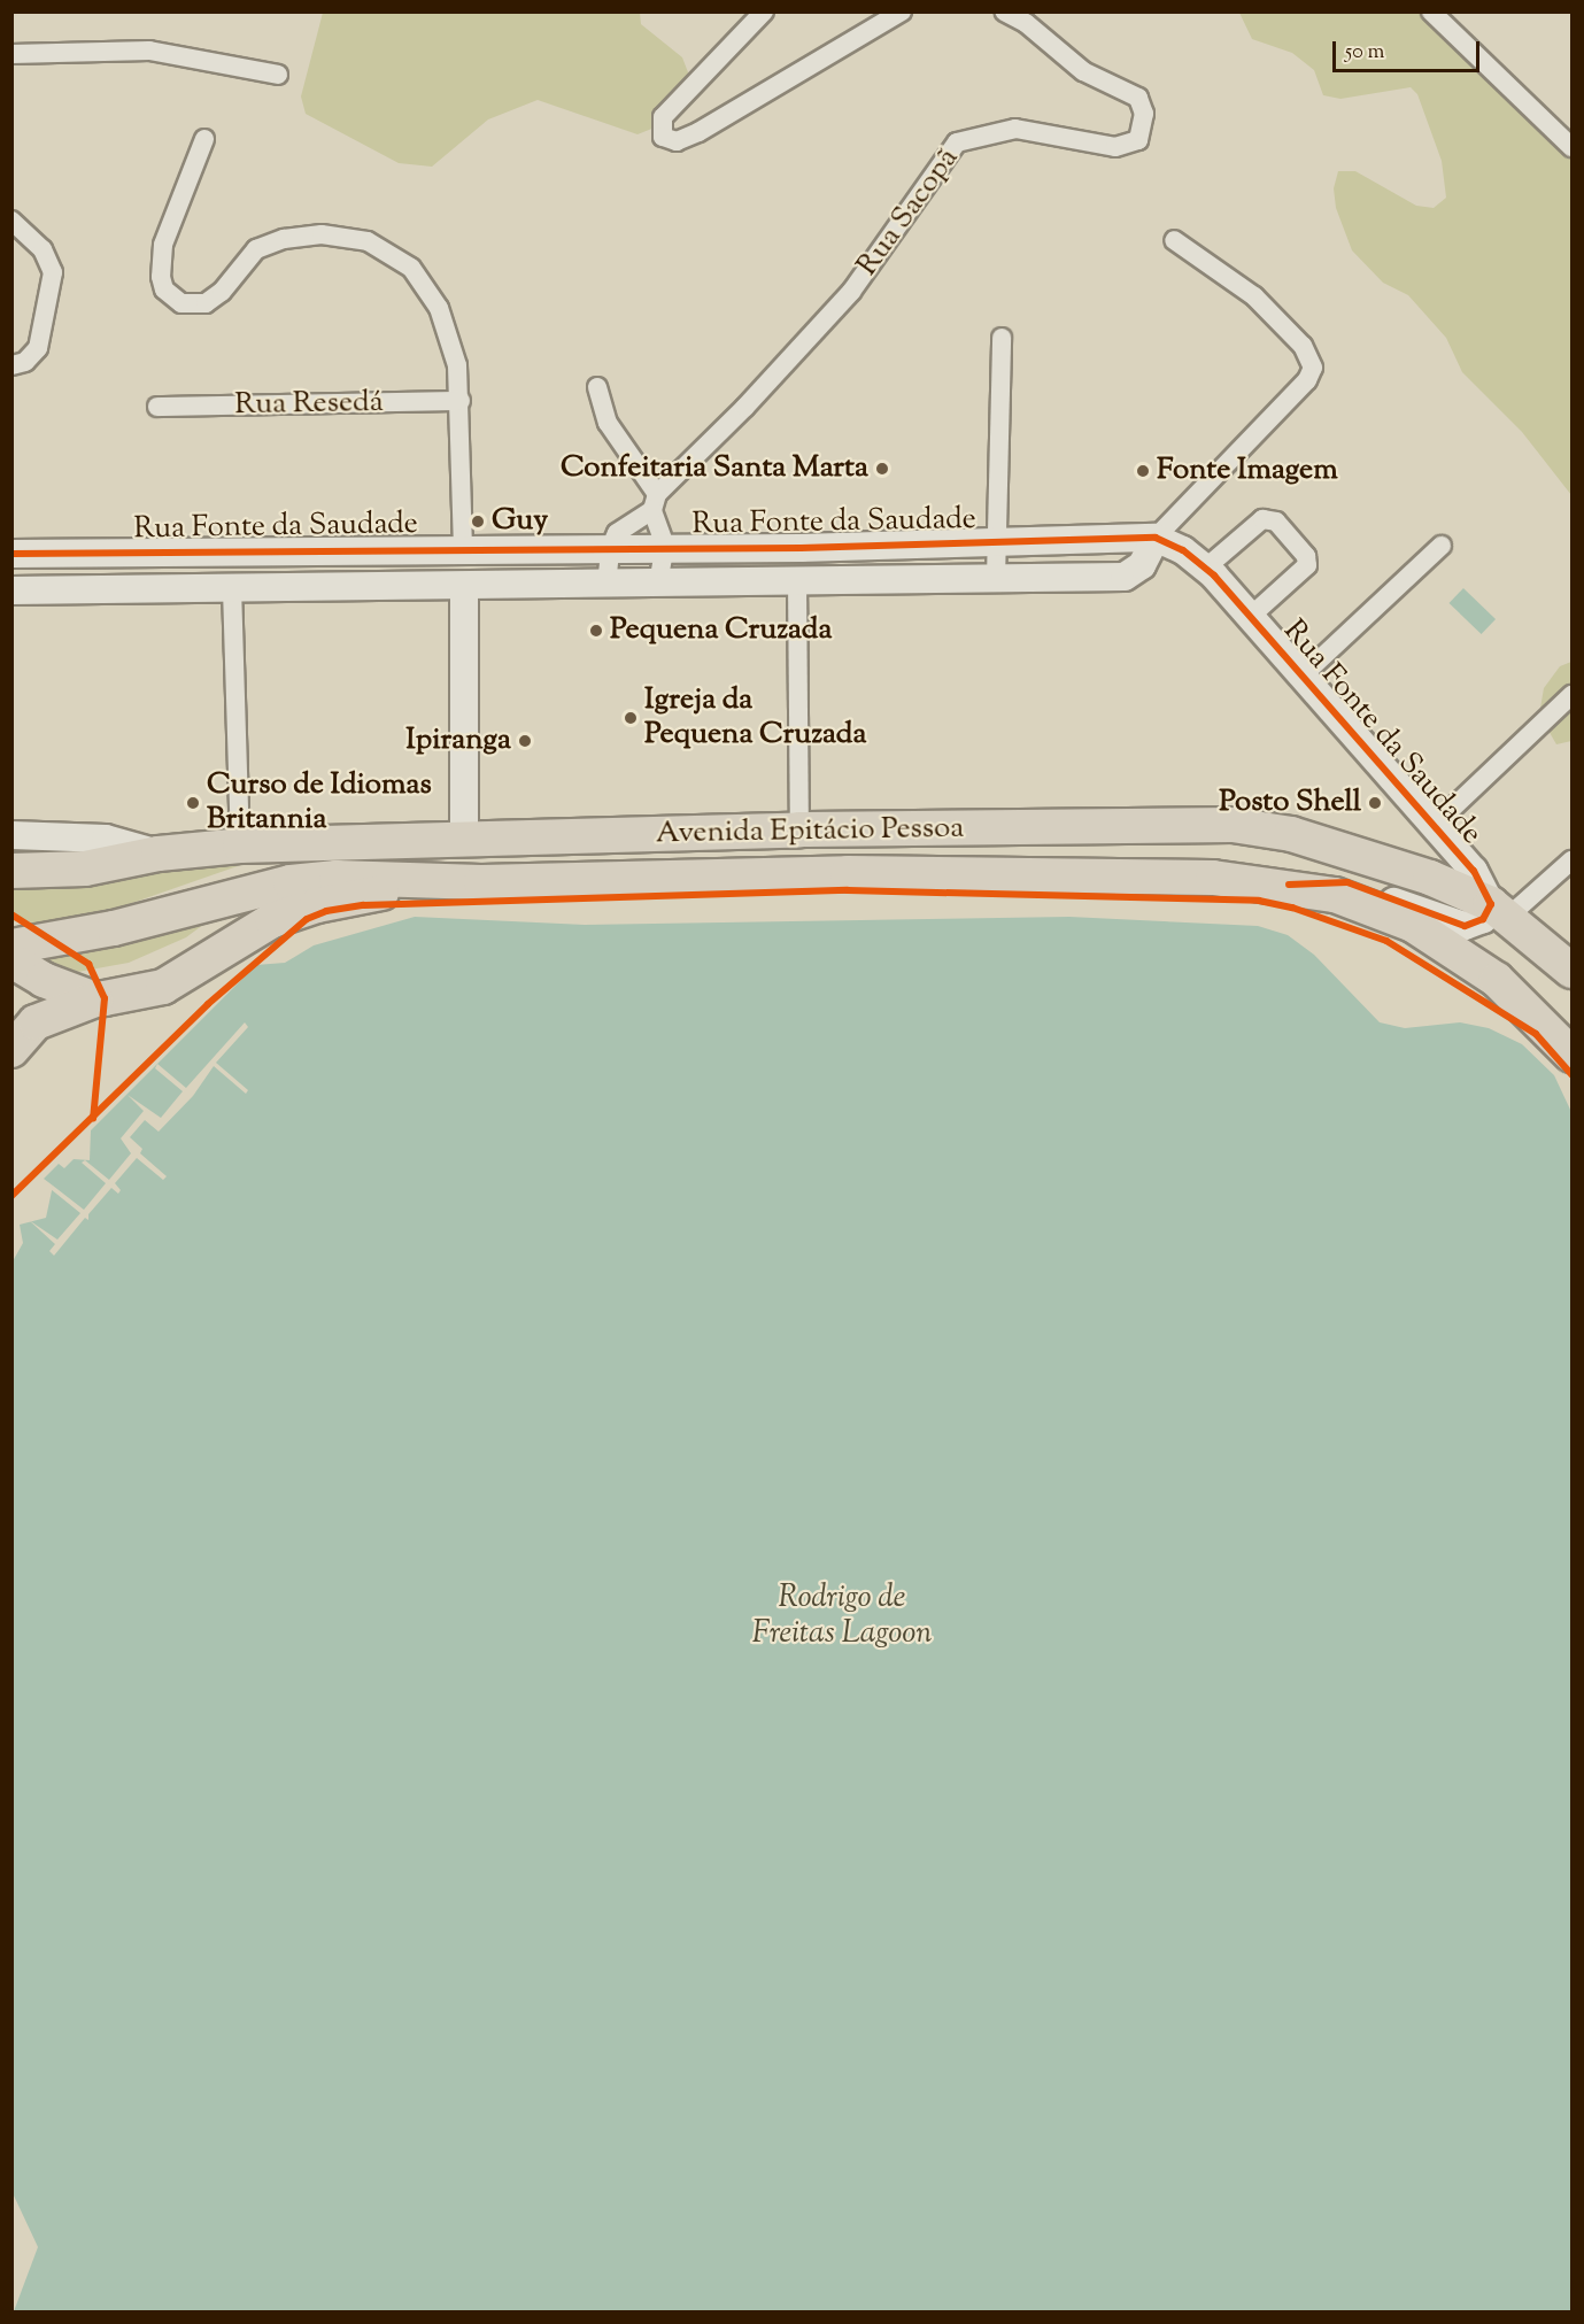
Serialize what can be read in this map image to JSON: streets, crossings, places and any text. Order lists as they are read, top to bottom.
{
  "streets": {
    "highway": ["Avenida Epitácio Pessoa"],
    "street": ["Rua Sacopã", "Rua Resedá", "Rua Fonte da Saudade"]
  },
  "crossings": [
    ["Rua Sacopã", "Rua Fonte da Saudade"],
    ["Rua Fonte da Saudade", "Avenida Epitácio Pessoa"]
  ],
  "water": ["Rodrigo de Freitas Lagoon"],
  "places": [
    "Confeitaria Santa Marta",
    "Fonte Imagem",
    "Guy",
    "Pequena Cruzada",
    "Igreja da Pequena Cruzada",
    "Ipiranga",
    "Curso de Idiomas Britannia",
    "Posto Shell"
  ],
  "scale_bar": "50 m"
}
